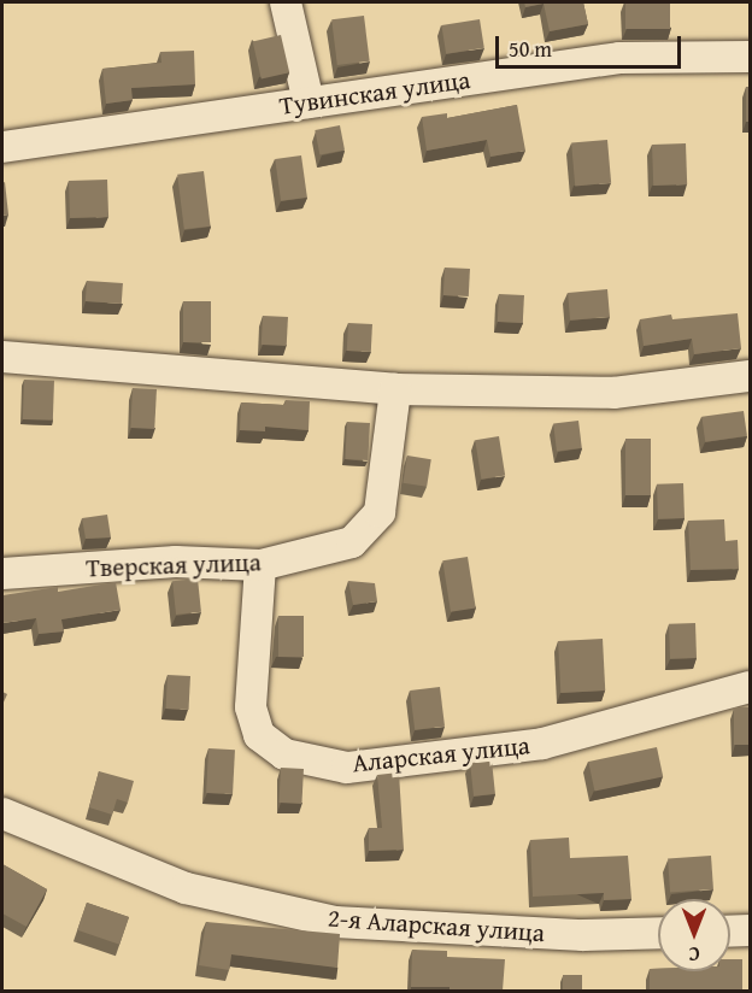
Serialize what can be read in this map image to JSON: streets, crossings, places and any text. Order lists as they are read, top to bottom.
{
  "streets": {
    "street": [
      "Тувинская улица",
      "Тверская улица",
      "Аларская улица",
      "2-я Аларская улица"
    ]
  },
  "crossings": [
    ["Тверская улица", "Аларская улица"]
  ],
  "scale_bar": "50 m",
  "north": "bottom"
}
